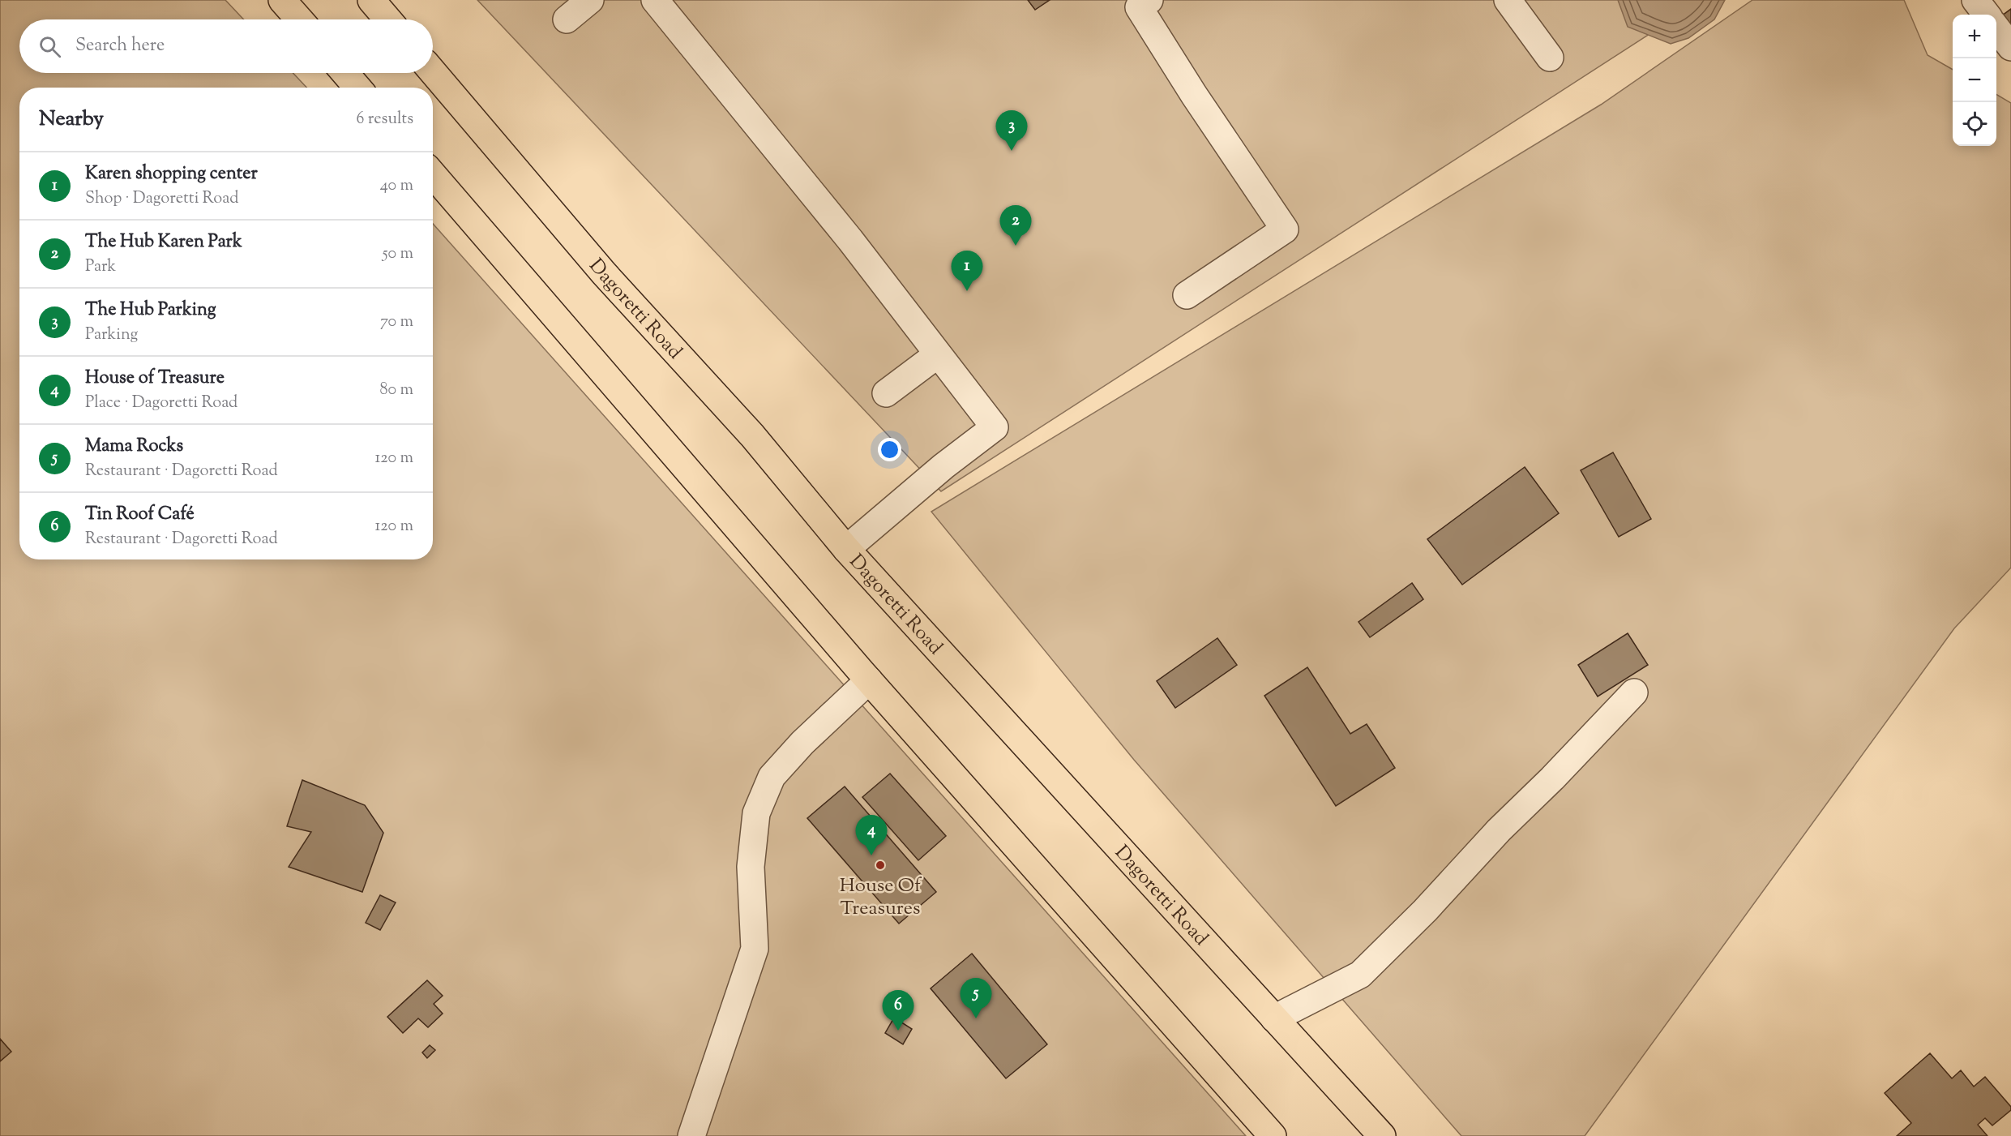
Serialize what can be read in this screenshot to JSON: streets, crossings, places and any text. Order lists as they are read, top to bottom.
{
  "streets": {
    "main road": ["Dagoretti Road"]
  },
  "places": ["House Of Treasures"],
  "page": {
    "map_buttons": ["+", "−"],
    "search": "Search here",
    "heading": ["Nearby", "6 results"],
    "pins": [
      "3",
      "2",
      "1",
      "4",
      "5",
      "6"
    ],
    "list": [
      {
        "mark": "1",
        "name": "Karen shopping center",
        "note": "Shop · Dagoretti Road",
        "value": "40 m"
      },
      {
        "mark": "2",
        "name": "The Hub Karen Park",
        "note": "Park",
        "value": "50 m"
      },
      {
        "mark": "3",
        "name": "The Hub Parking",
        "note": "Parking",
        "value": "70 m"
      },
      {
        "mark": "4",
        "name": "House of Treasure",
        "note": "Place · Dagoretti Road",
        "value": "80 m"
      },
      {
        "mark": "5",
        "name": "Mama Rocks",
        "note": "Restaurant · Dagoretti Road",
        "value": "120 m"
      },
      {
        "mark": "6",
        "name": "Tin Roof Café",
        "note": "Restaurant · Dagoretti Road",
        "value": "120 m"
      }
    ]
  }
}
